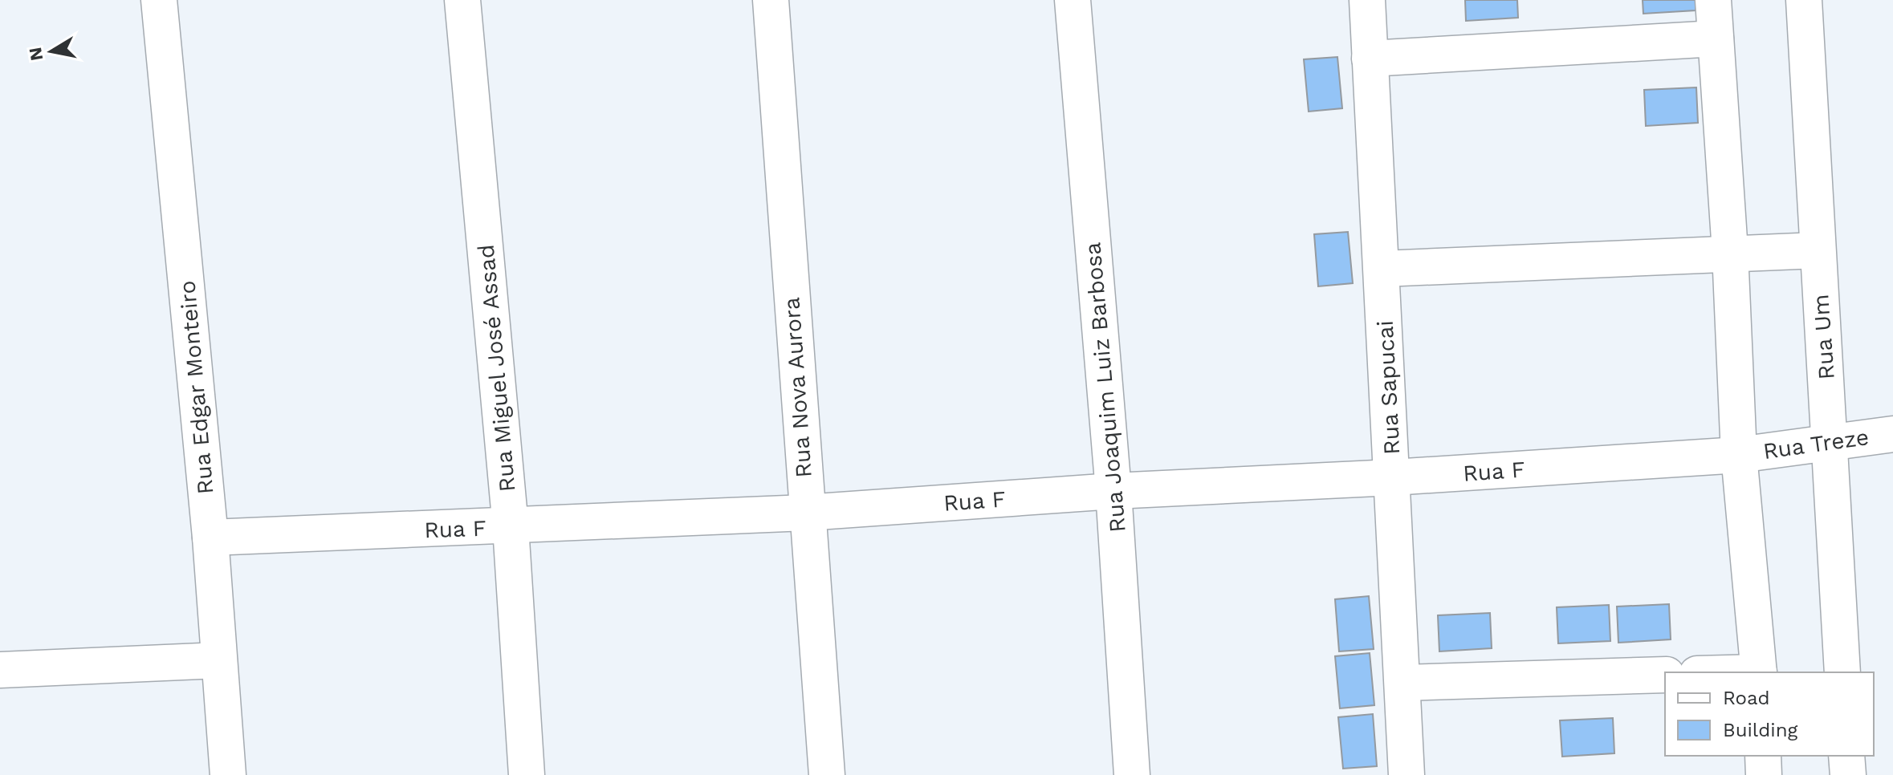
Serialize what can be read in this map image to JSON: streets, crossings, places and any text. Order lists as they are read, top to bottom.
{
  "streets": {
    "street": [
      "Rua Um",
      "Rua Miguel José Assad",
      "Rua Edgar Monteiro",
      "Rua Nova Aurora",
      "Rua Joaquim Luiz Barbosa",
      "Rua Sapucai",
      "Rua Treze",
      "Rua F"
    ]
  },
  "crossings": [
    ["Rua Um", "Rua Treze"],
    ["Rua Miguel José Assad", "Rua F"],
    ["Rua Edgar Monteiro", "Rua F"],
    ["Rua Nova Aurora", "Rua F"],
    ["Rua Joaquim Luiz Barbosa", "Rua F"],
    ["Rua Sapucai", "Rua F"],
    ["Rua Treze", "Rua F"]
  ],
  "legend": ["Road", "Building"],
  "north": "left"
}
